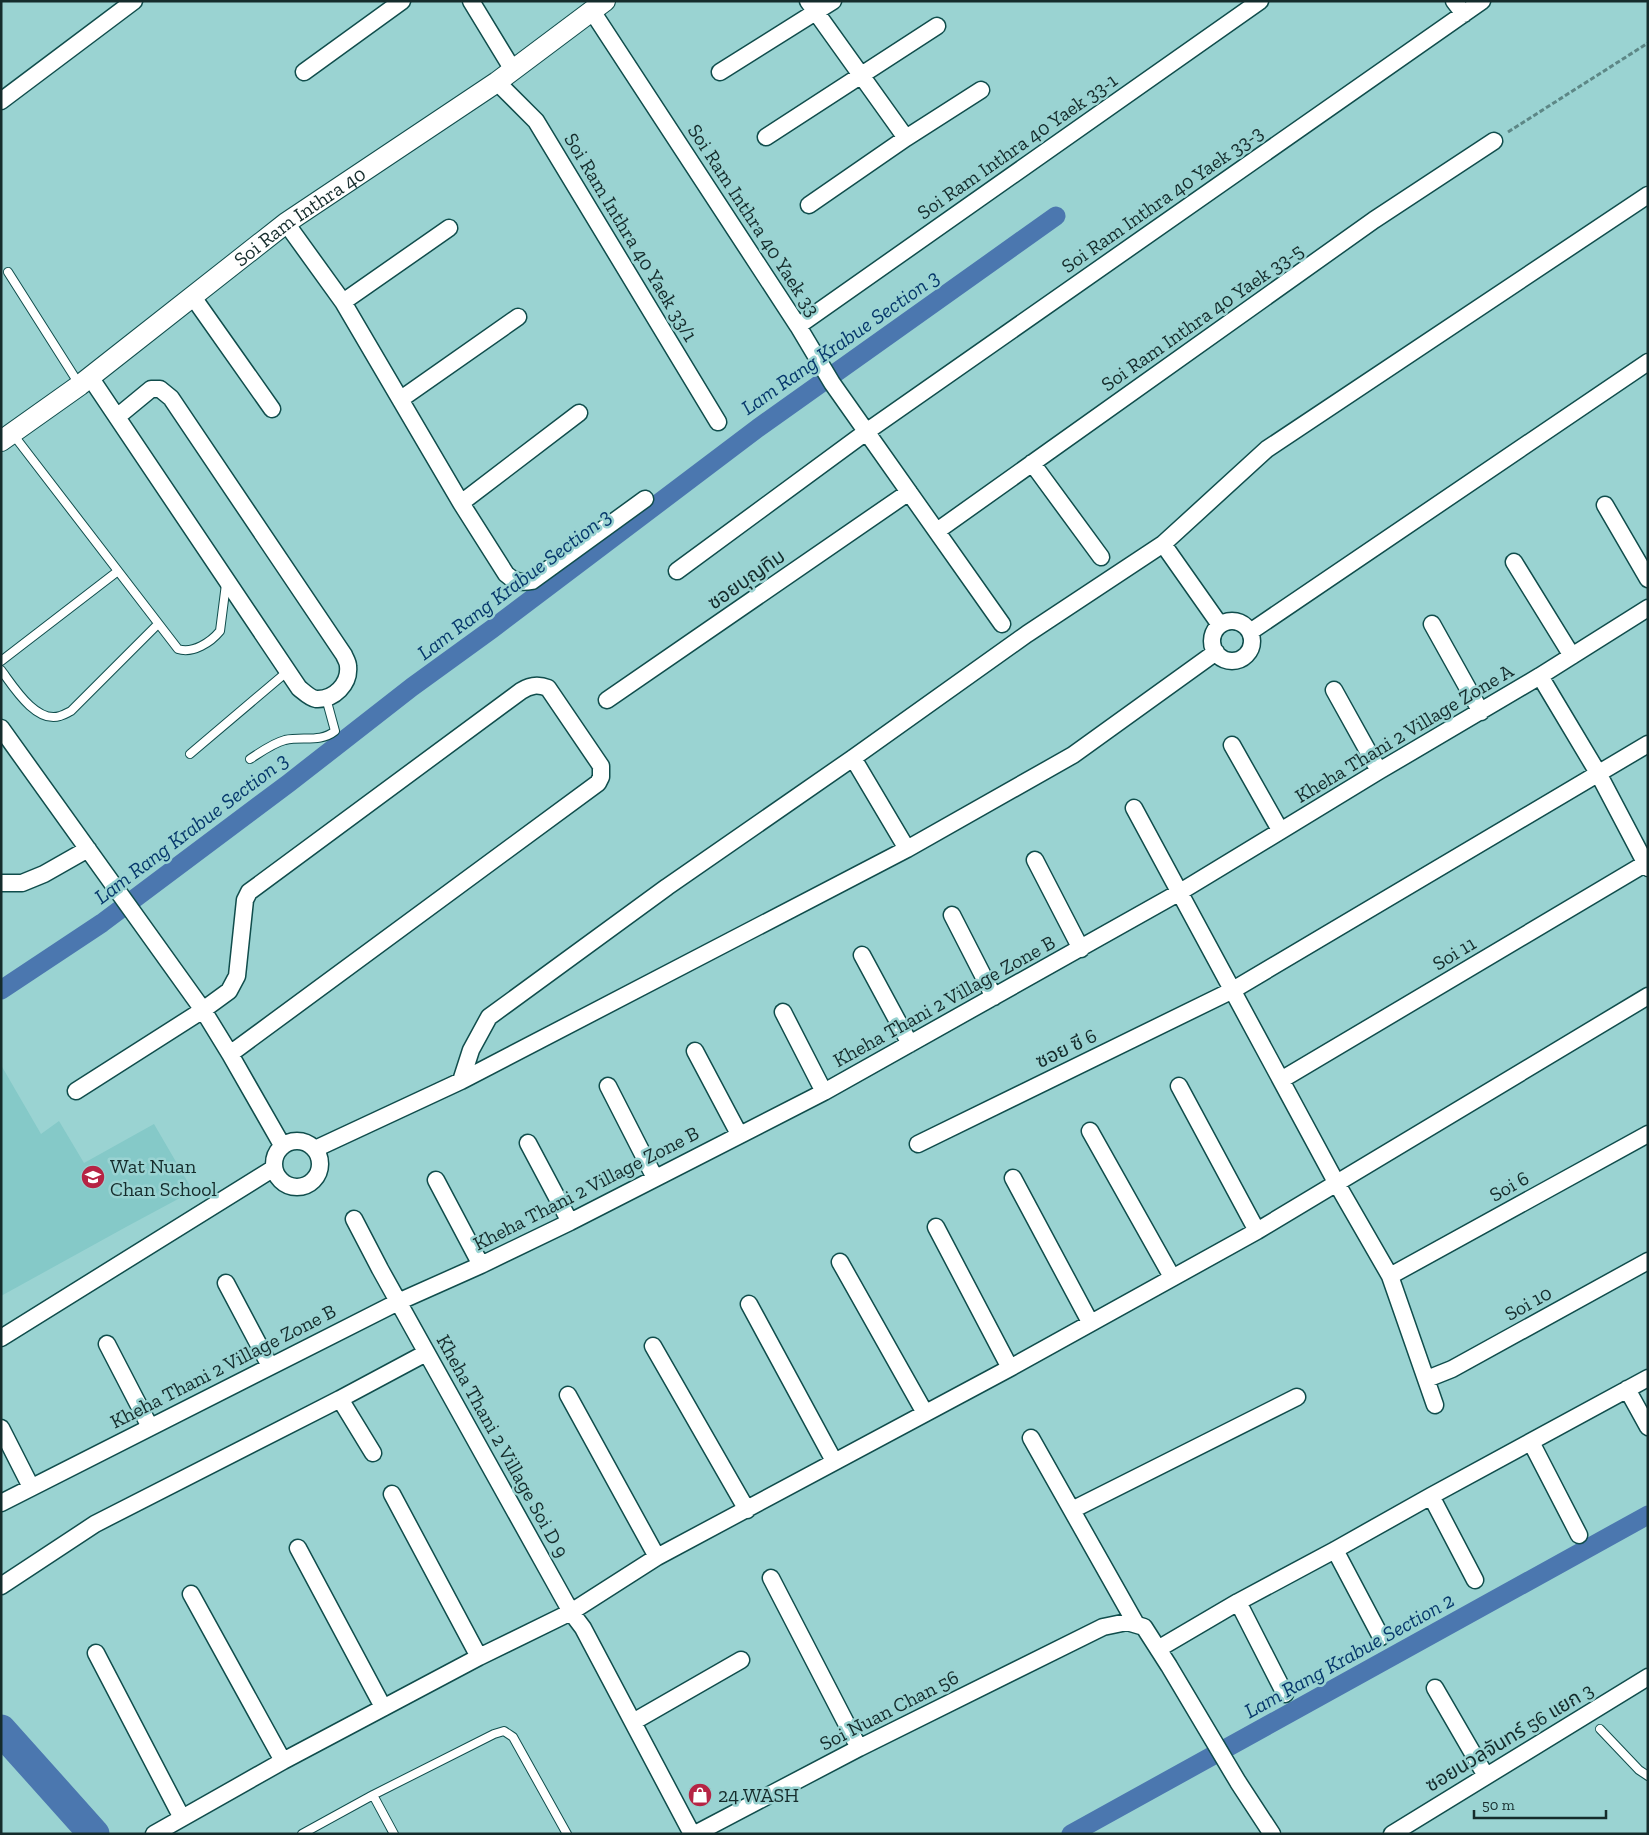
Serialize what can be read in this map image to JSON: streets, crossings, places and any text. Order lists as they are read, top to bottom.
{
  "streets": {
    "street": [
      "Soi Ram Inthra 40 Yaek 33-1",
      "Soi Ram Inthra 40 Yaek 33-3",
      "Soi Ram Inthra 40",
      "Soi Ram Inthra 40 Yaek 33",
      "Soi Ram Inthra 40 Yaek 33/1",
      "Soi Ram Inthra 40 Yaek 33-5",
      "ซอยบุญทิม",
      "Kheha Thani 2 Village Zone A",
      "Soi 11",
      "Kheha Thani 2 Village Zone B",
      "ซอย ซี 6",
      "Soi 6",
      "Soi 10",
      "Kheha Thani 2 Village Soi D 9",
      "Soi Nuan Chan 56",
      "ซอยนวลจันทร์ 56 แยก 3"
    ]
  },
  "crossings": [
    ["Soi Ram Inthra 40 Yaek 33-1", "Soi Ram Inthra 40 Yaek 33"],
    ["Soi Ram Inthra 40 Yaek 33-3", "Soi Ram Inthra 40 Yaek 33"],
    ["Soi Ram Inthra 40", "Soi Ram Inthra 40 Yaek 33"],
    ["Soi Ram Inthra 40", "Soi Ram Inthra 40 Yaek 33/1"],
    ["Soi Ram Inthra 40 Yaek 33", "Soi Ram Inthra 40 Yaek 33-5"],
    ["Soi Ram Inthra 40 Yaek 33", "ซอยบุญทิม"],
    ["Kheha Thani 2 Village Zone A", "Kheha Thani 2 Village Zone B"],
    ["Kheha Thani 2 Village Zone B", "Kheha Thani 2 Village Soi D 9"],
    ["Kheha Thani 2 Village Soi D 9", "Soi Nuan Chan 56"]
  ],
  "water": ["Lam Rang Krabue Section 3", "Lam Rang Krabue Section 2"],
  "places": {
    "school or university": ["Wat Nuan Chan School"],
    "shop": ["24 WASH"]
  },
  "scale_bar": "50 m"
}
